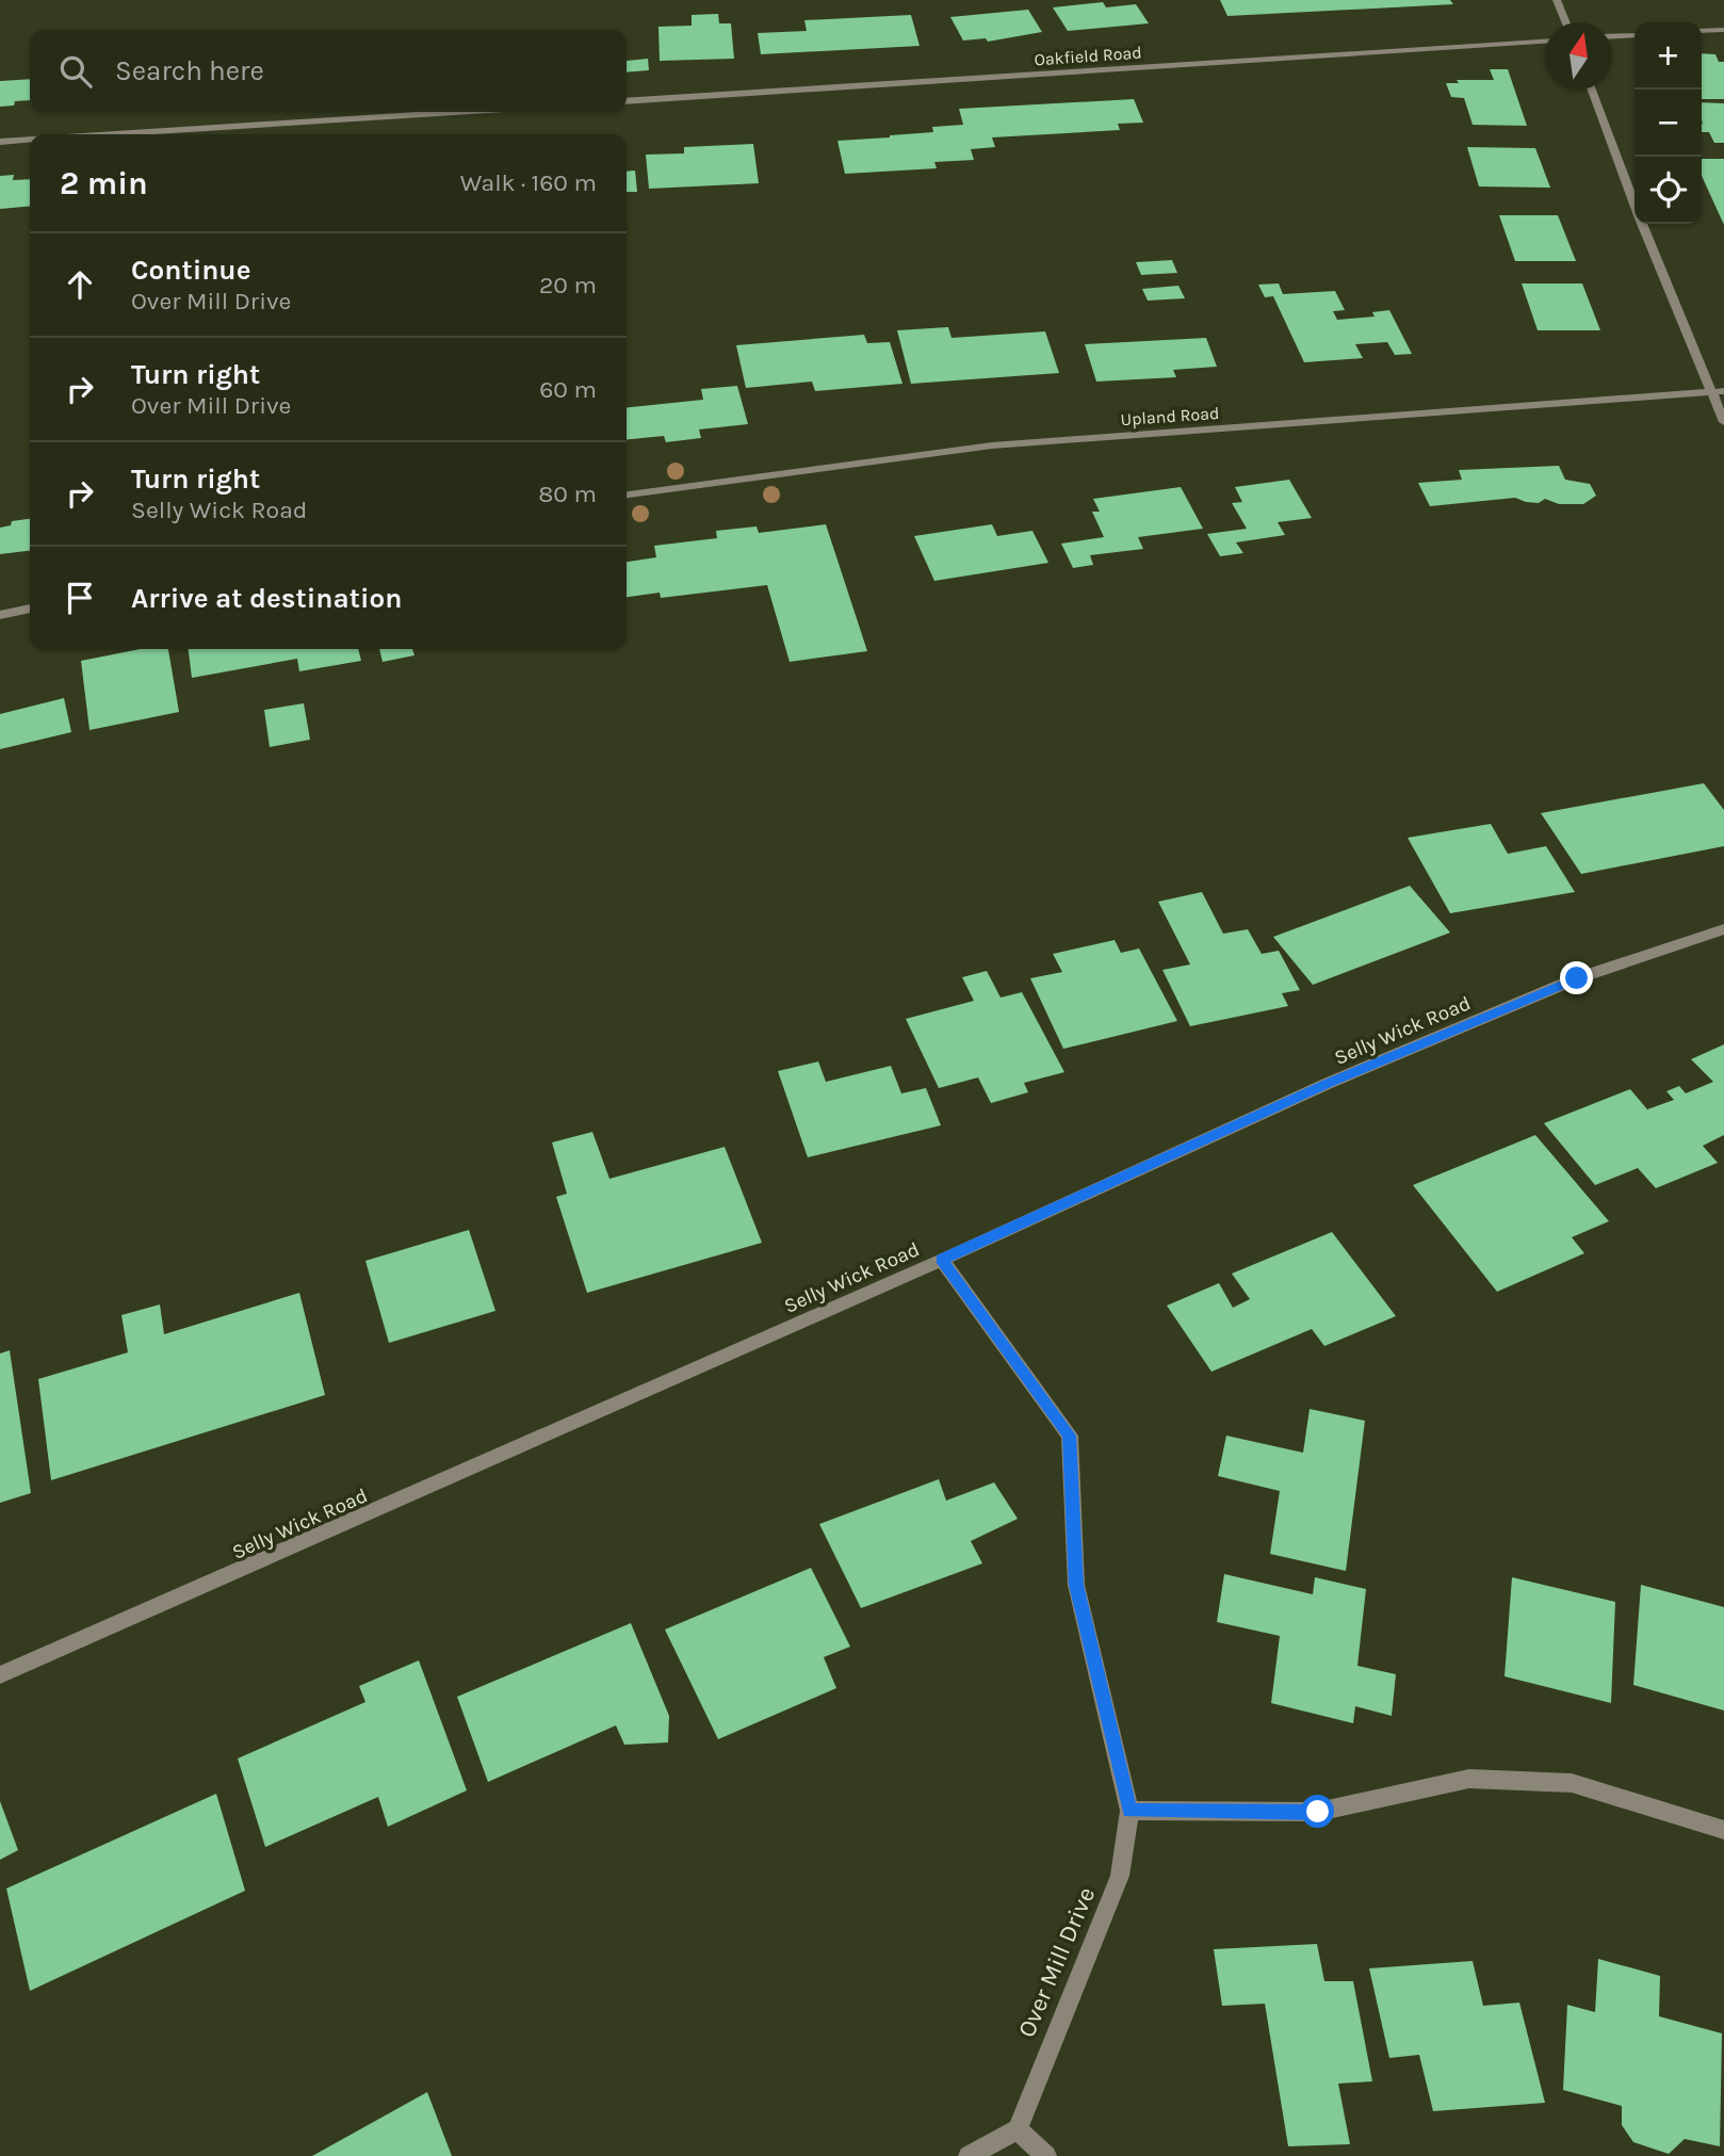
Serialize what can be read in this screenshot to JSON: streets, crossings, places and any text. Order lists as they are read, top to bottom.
{
  "streets": {
    "street": [
      "Oakfield Road",
      "Upland Road",
      "Selly Wick Road",
      "Over Mill Drive"
    ]
  },
  "crossings": [
    ["Selly Wick Road", "Over Mill Drive"]
  ],
  "north": "top",
  "page": {
    "map_buttons": ["+", "−"],
    "search": "Search here",
    "heading": ["2 min", "Walk · 160 m"],
    "list": [
      ["Continue", "Over Mill Drive", "20 m"],
      ["Turn right", "Over Mill Drive", "60 m"],
      ["Turn right", "Selly Wick Road", "80 m"],
      "Arrive at destination"
    ]
  }
}
